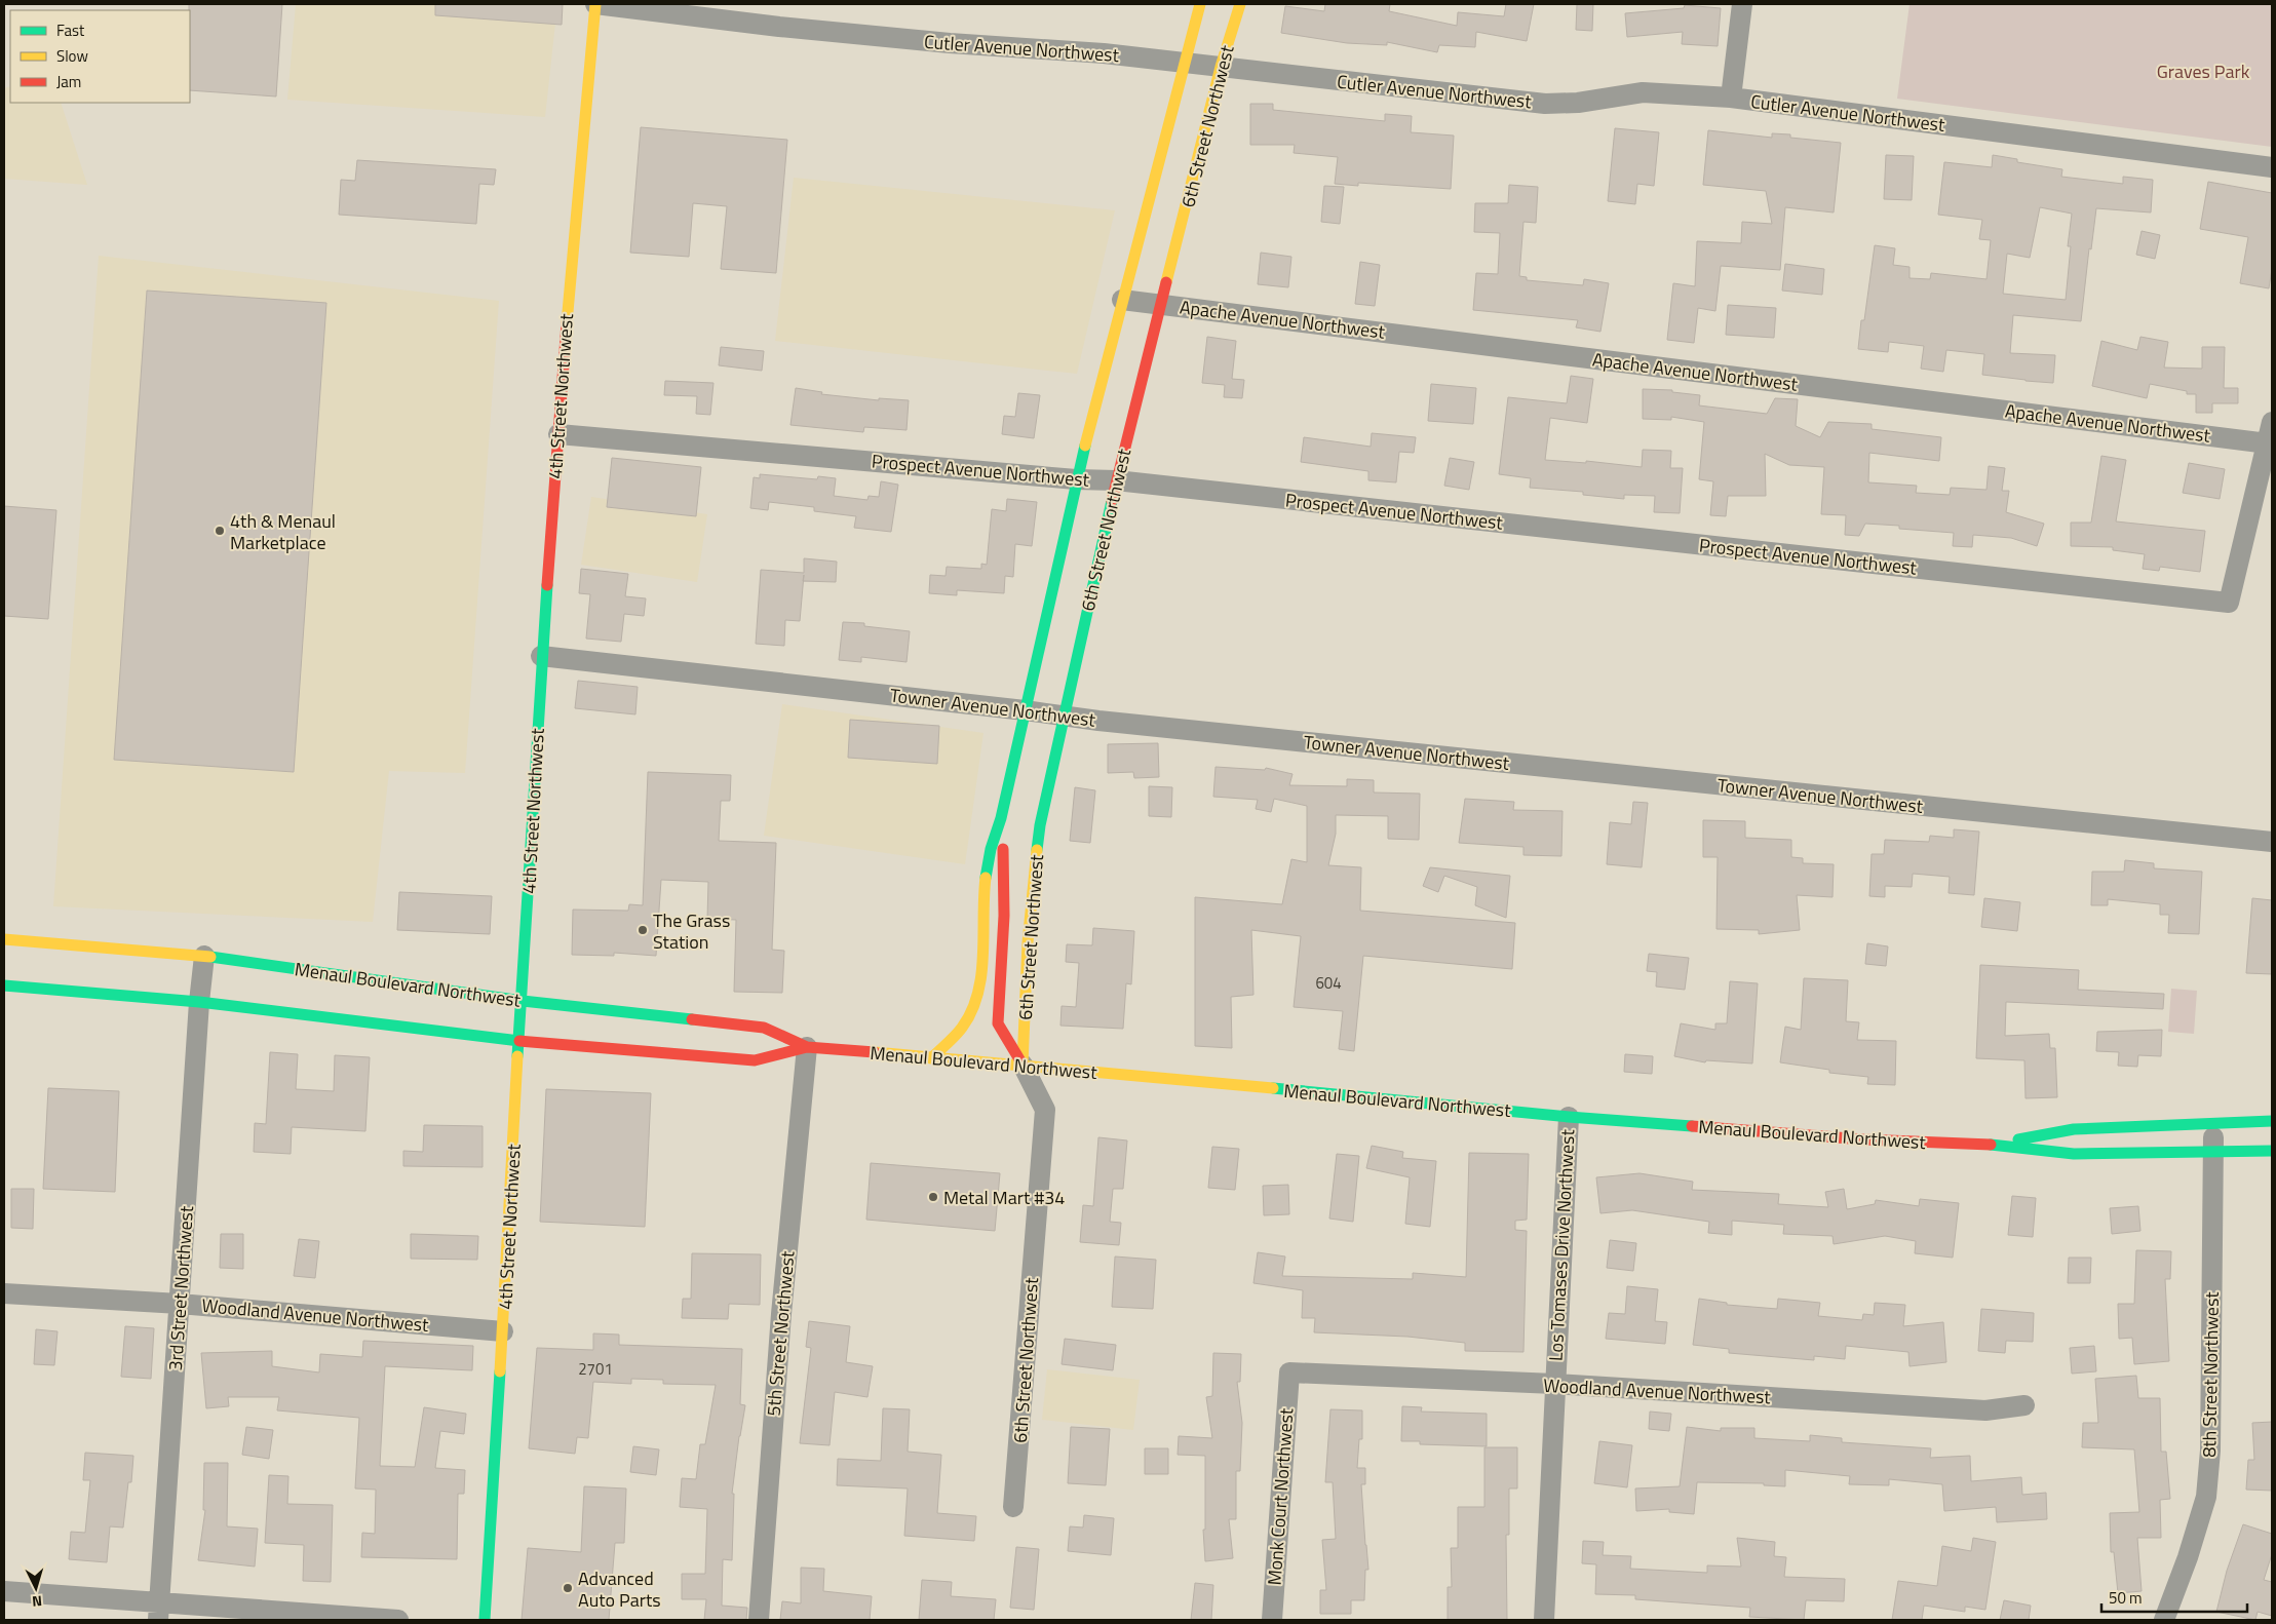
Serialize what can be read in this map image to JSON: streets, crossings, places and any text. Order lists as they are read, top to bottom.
{
  "streets": {
    "main road": ["6th Street Northwest", "4th Street Northwest", "Menaul Boulevard Northwest"],
    "street": [
      "Cutler Avenue Northwest",
      "Apache Avenue Northwest",
      "Prospect Avenue Northwest",
      "Towner Avenue Northwest",
      "Los Tomases Drive Northwest",
      "3rd Street Northwest",
      "Woodland Avenue Northwest",
      "5th Street Northwest",
      "8th Street Northwest",
      "Monk Court Northwest"
    ]
  },
  "crossings": [
    ["Cutler Avenue Northwest", "6th Street Northwest"],
    ["Cutler Avenue Northwest", "4th Street Northwest"],
    ["6th Street Northwest", "Apache Avenue Northwest"],
    ["6th Street Northwest", "Prospect Avenue Northwest"],
    ["6th Street Northwest", "Towner Avenue Northwest"],
    ["6th Street Northwest", "Menaul Boulevard Northwest"],
    ["Apache Avenue Northwest", "Prospect Avenue Northwest"],
    ["4th Street Northwest", "Prospect Avenue Northwest"],
    ["4th Street Northwest", "Towner Avenue Northwest"],
    ["4th Street Northwest", "Menaul Boulevard Northwest"],
    ["4th Street Northwest", "Woodland Avenue Northwest"],
    ["Menaul Boulevard Northwest", "Los Tomases Drive Northwest"],
    ["Menaul Boulevard Northwest", "3rd Street Northwest"],
    ["Menaul Boulevard Northwest", "5th Street Northwest"],
    ["Menaul Boulevard Northwest", "8th Street Northwest"],
    ["Los Tomases Drive Northwest", "Woodland Avenue Northwest"],
    ["3rd Street Northwest", "Woodland Avenue Northwest"],
    ["Woodland Avenue Northwest", "Monk Court Northwest"]
  ],
  "parks": ["Graves Park"],
  "places": [
    "4th & Menaul Marketplace",
    "The Grass Station",
    "Metal Mart #34",
    "Advanced Auto Parts"
  ],
  "house_numbers": ["604", "2701"],
  "legend": ["Fast", "Slow", "Jam"],
  "scale_bar": "50 m",
  "north": "bottom"
}
